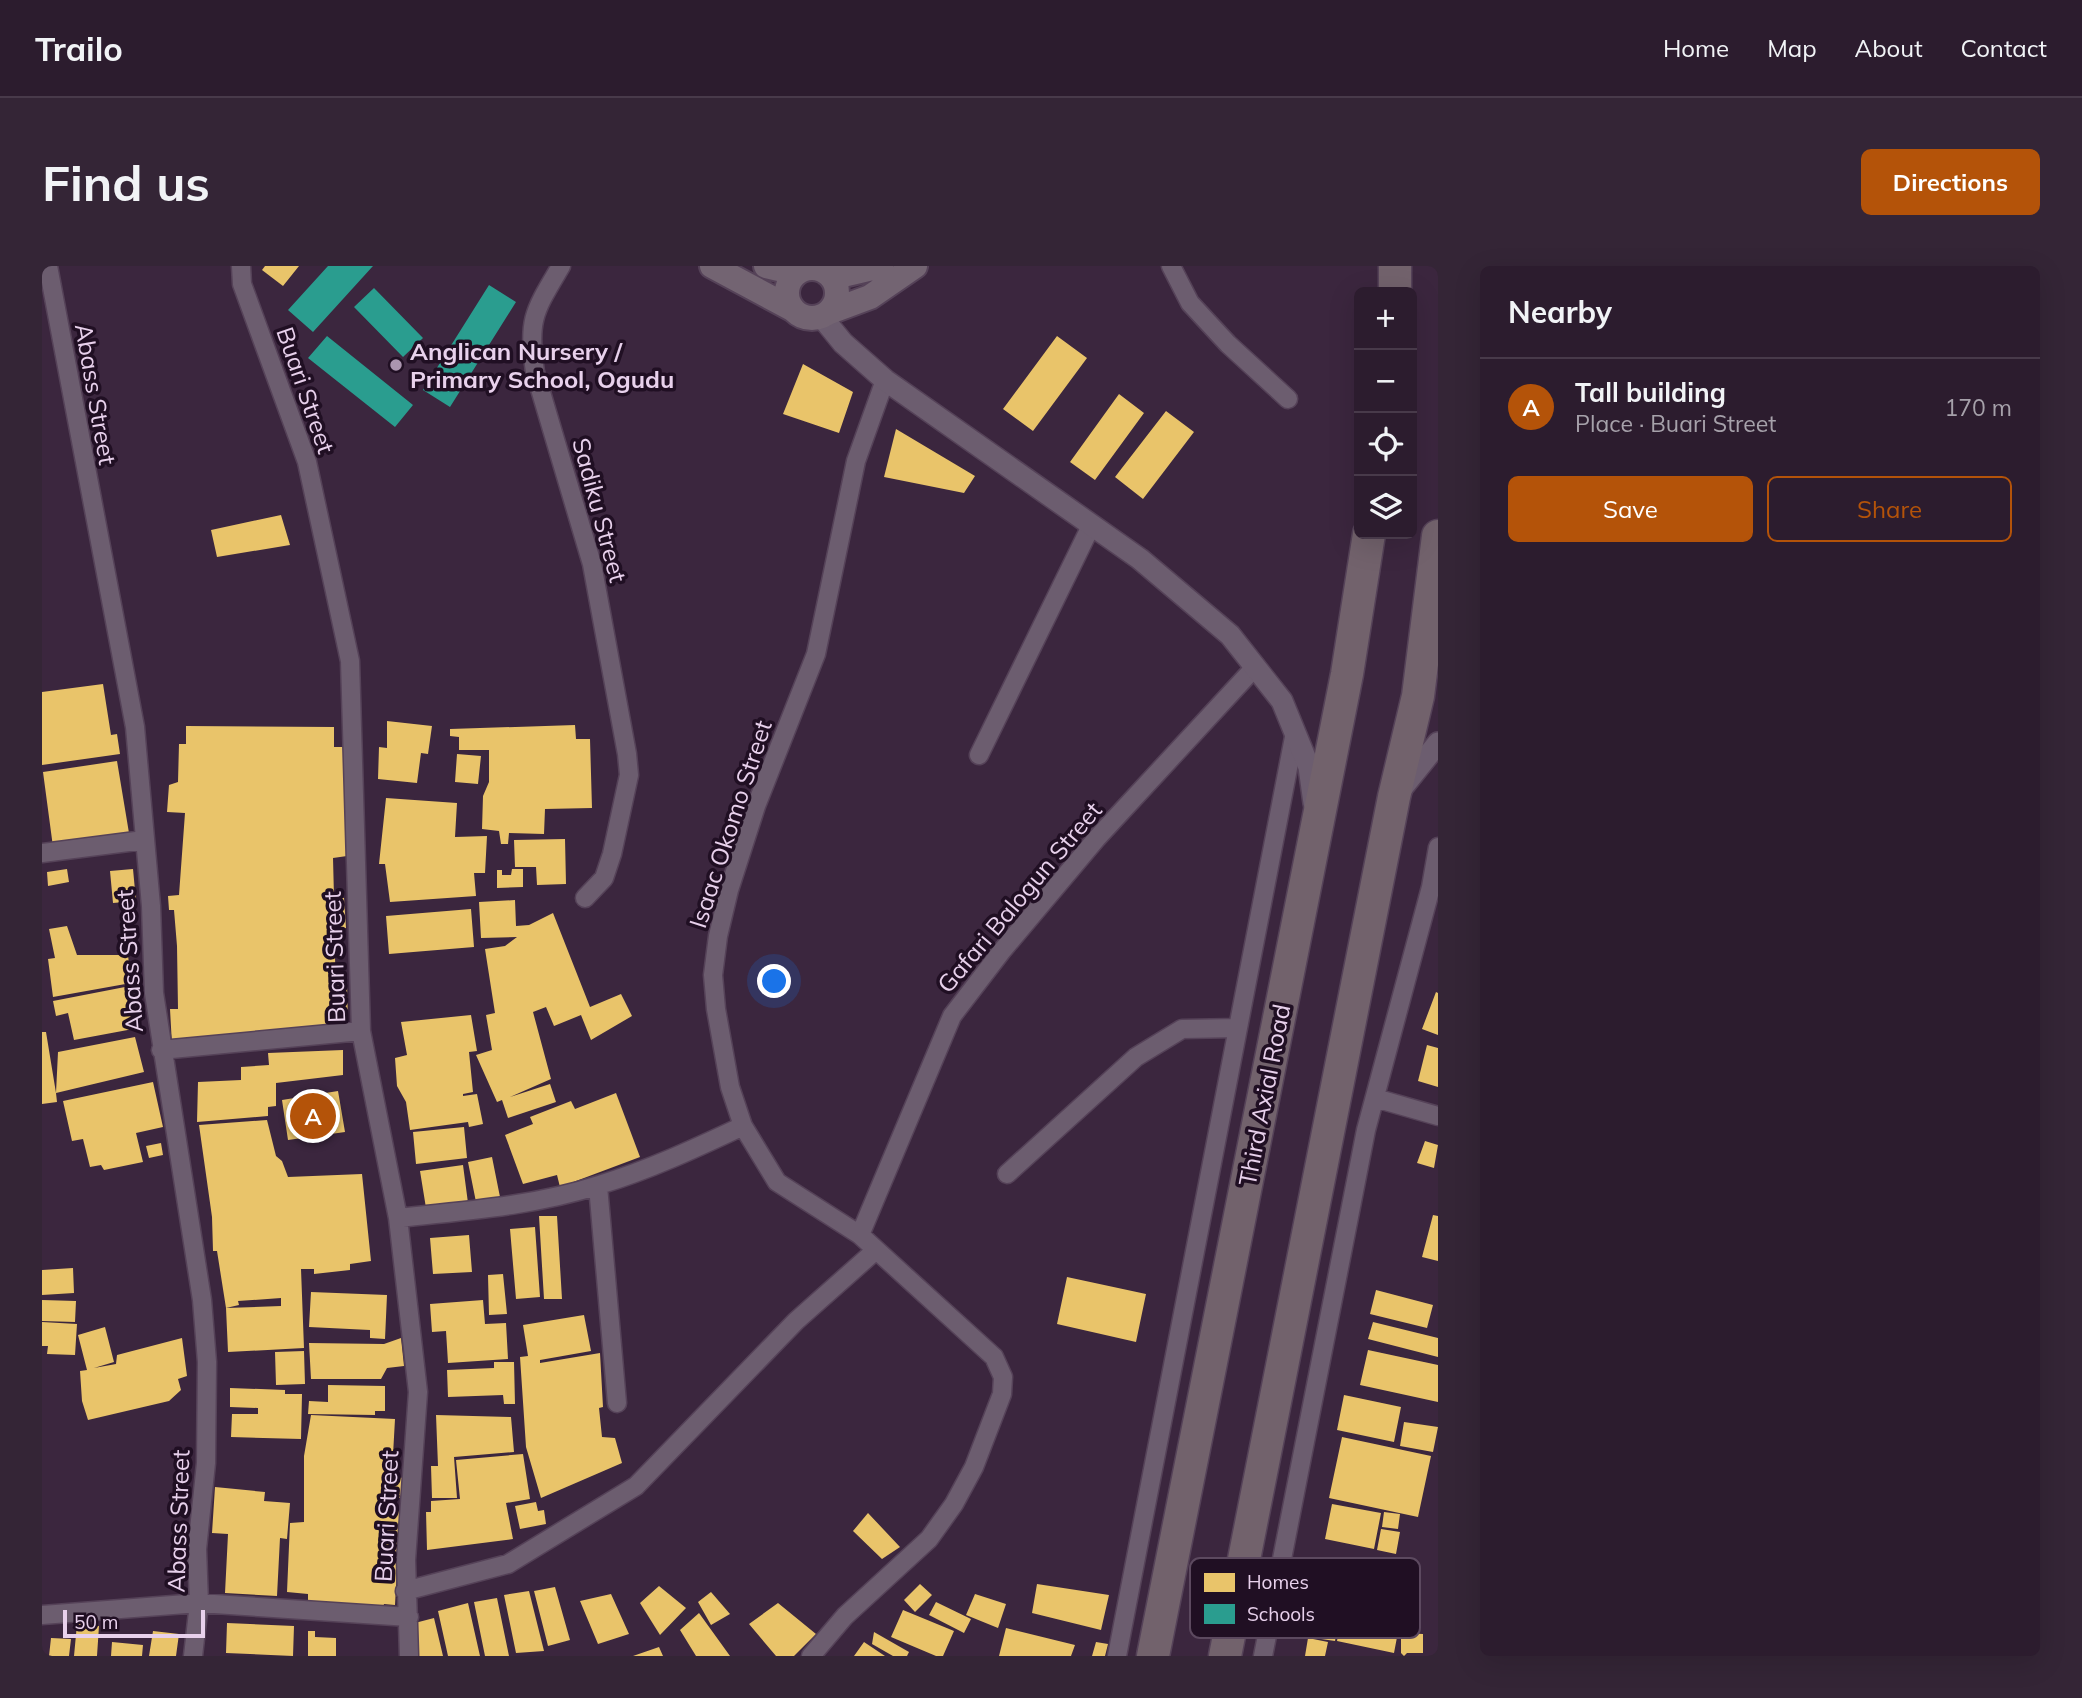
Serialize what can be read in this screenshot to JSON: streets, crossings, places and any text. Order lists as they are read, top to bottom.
{
  "streets": {
    "highway": ["Third Axial Road"],
    "street": [
      "Buari Street",
      "Abass Street",
      "Sadiku Street",
      "Isaac Okomo Street",
      "Gafari Balogun Street"
    ]
  },
  "crossings": [
    ["Isaac Okomo Street", "Gafari Balogun Street"]
  ],
  "places": ["Anglican Nursery / Primary School, Ogudu"],
  "legend": ["Homes", "Schools"],
  "scale_bar": "50 m",
  "page": {
    "header": "Trailo",
    "nav": [
      "Home",
      "Map",
      "About",
      "Contact"
    ],
    "buttons": [
      "Directions",
      ["Save", "Share"]
    ],
    "title": "Find us",
    "heading": "Nearby",
    "map_buttons": ["+", "−"],
    "list": [
      {
        "mark": "A",
        "name": "Tall building",
        "note": "Place · Buari Street",
        "value": "170 m"
      }
    ],
    "pins": "A",
    "scale": "50 m"
  }
}
